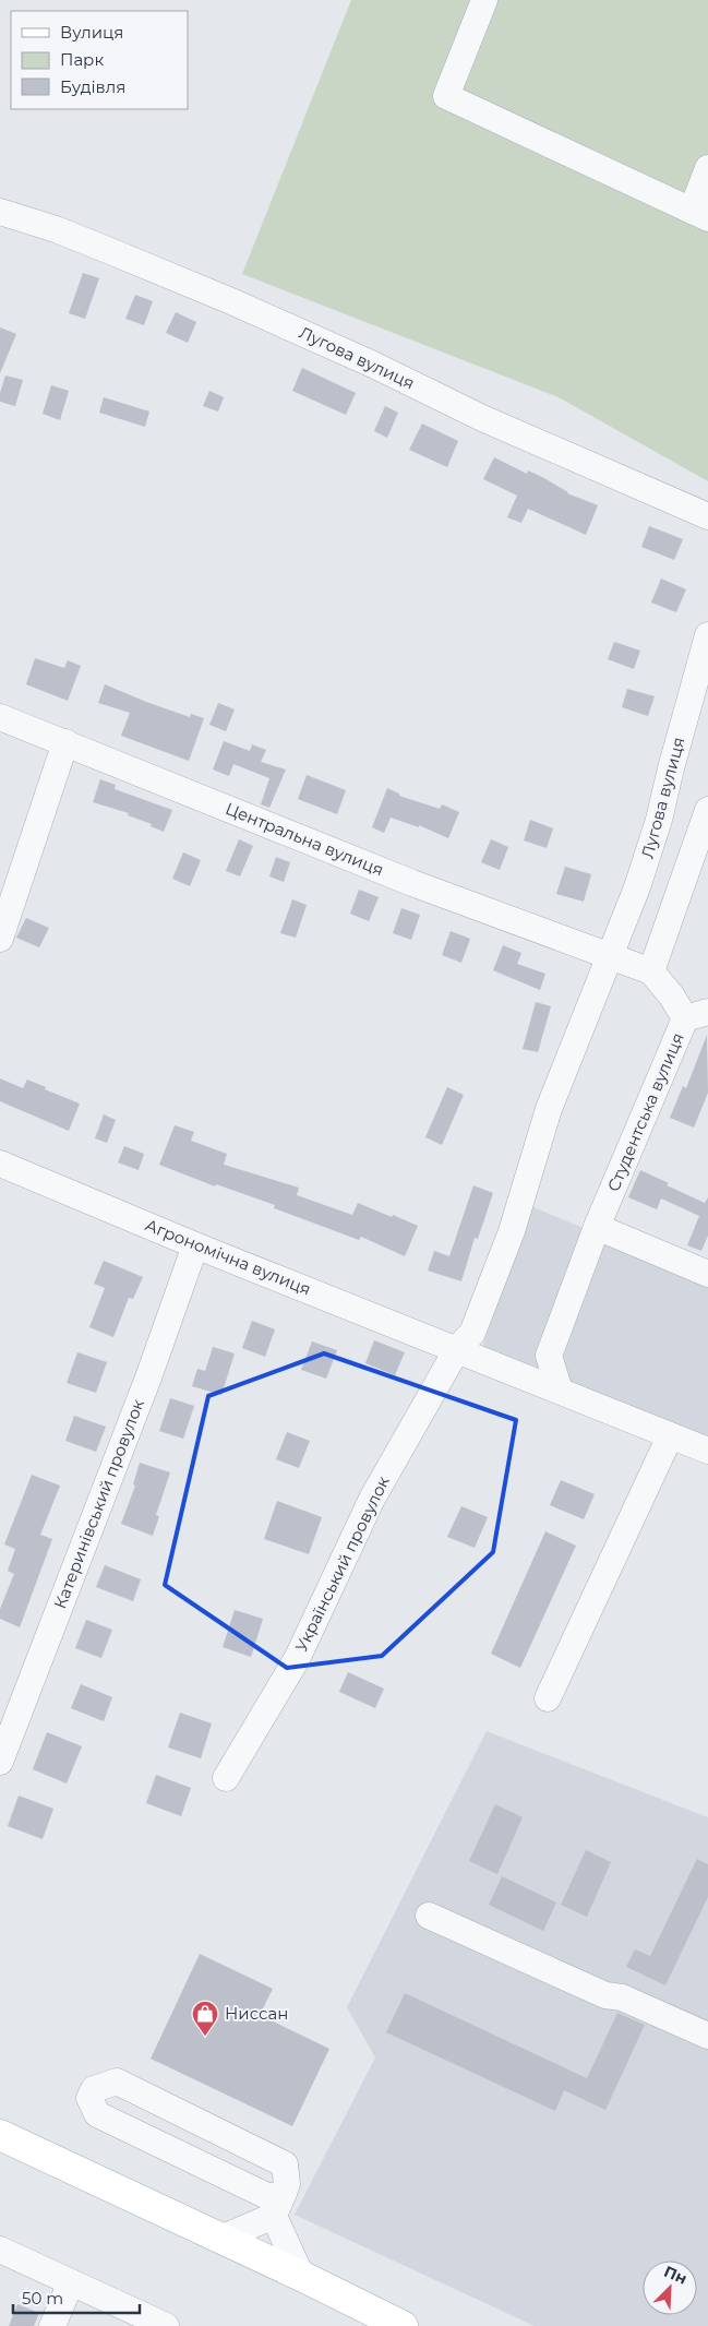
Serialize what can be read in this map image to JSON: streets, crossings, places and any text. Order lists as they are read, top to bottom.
{
  "streets": {
    "street": [
      "Лугова вулиця",
      "Центральна вулиця",
      "Студентська вулиця",
      "Агрономічна вулиця",
      "Катеринівський провулок",
      "Український провулок"
    ]
  },
  "crossings": [
    ["Лугова вулиця", "Центральна вулиця"],
    ["Лугова вулиця", "Агрономічна вулиця"],
    ["Лугова вулиця", "Український провулок"],
    ["Центральна вулиця", "Студентська вулиця"],
    ["Студентська вулиця", "Агрономічна вулиця"],
    ["Агрономічна вулиця", "Катеринівський провулок"],
    ["Агрономічна вулиця", "Український провулок"]
  ],
  "places": {
    "shop": ["Ниссан"]
  },
  "legend": ["Вулиця", "Парк", "Будівля"],
  "scale_bar": "50 m",
  "north": "top right"
}
